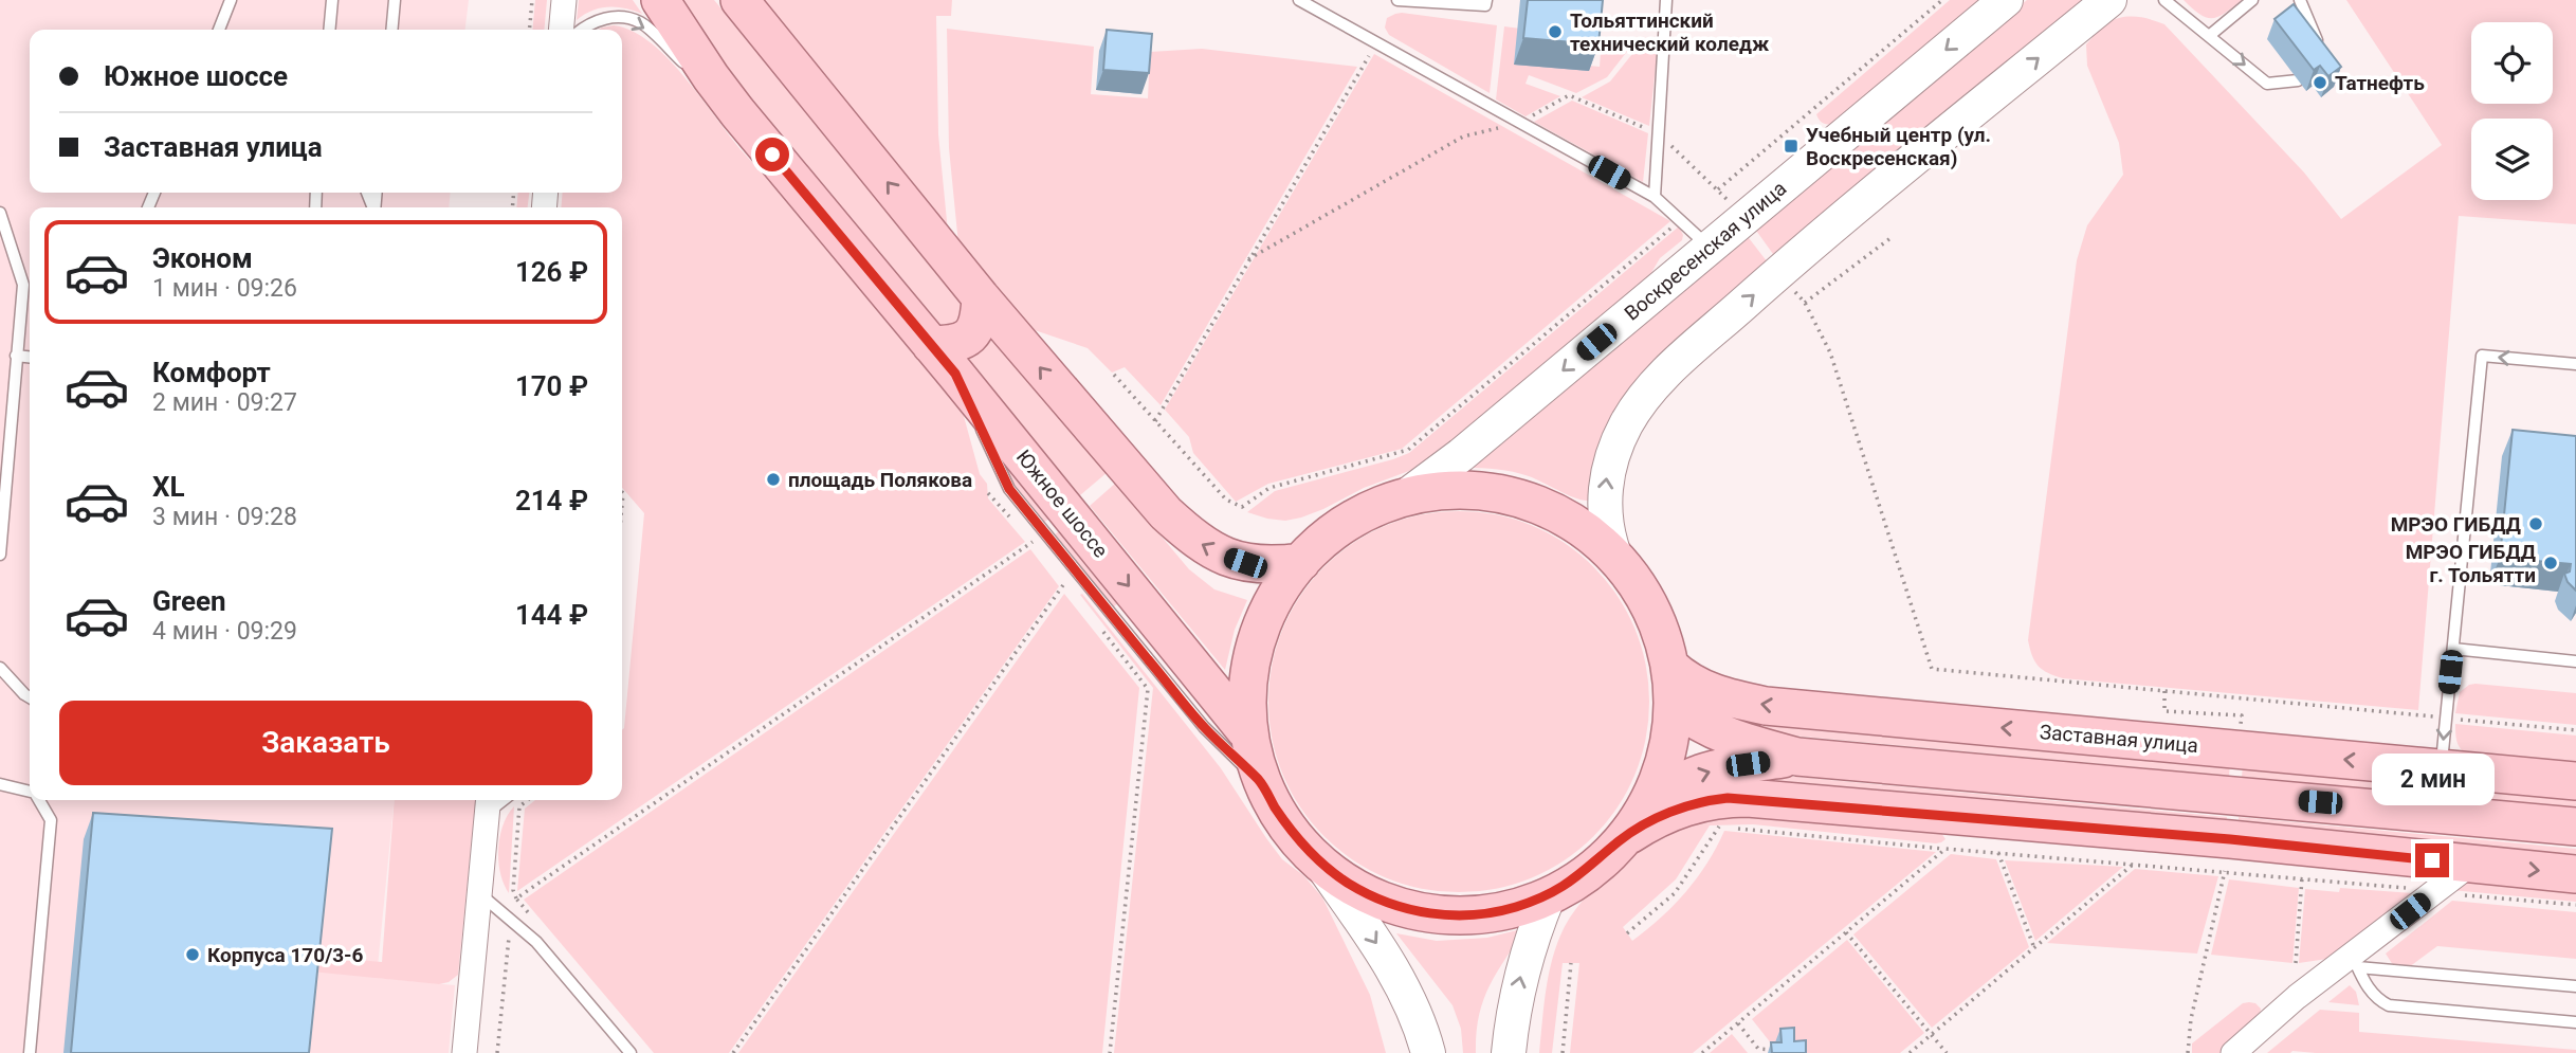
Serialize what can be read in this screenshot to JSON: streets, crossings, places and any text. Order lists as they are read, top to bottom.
{
  "streets": {
    "main road": ["Воскресенская улица", "Южное шоссе", "Заставная улица"]
  },
  "places": {
    "other": [
      "Тольяттинский технический коледж",
      "Татнефть",
      "площадь Полякова",
      "МРЭО ГИБДД",
      "МРЭО ГИБДД г. Тольятти",
      "Корпуса 170/3-6"
    ],
    "transit": ["Учебный центр (ул. Воскресенская)"]
  },
  "page": {
    "banner": ["Южное шоссе", "Заставная улица"],
    "list": [
      {
        "name": "Эконом",
        "note": "1 мин · 09:26",
        "value": "126 ₽"
      },
      {
        "name": "Комфорт",
        "note": "2 мин · 09:27",
        "value": "170 ₽"
      },
      {
        "name": "XL",
        "note": "3 мин · 09:28",
        "value": "214 ₽"
      },
      {
        "name": "Green",
        "note": "4 мин · 09:29",
        "value": "144 ₽"
      }
    ],
    "buttons": "Заказать",
    "bubble": "2 мин"
  }
}
